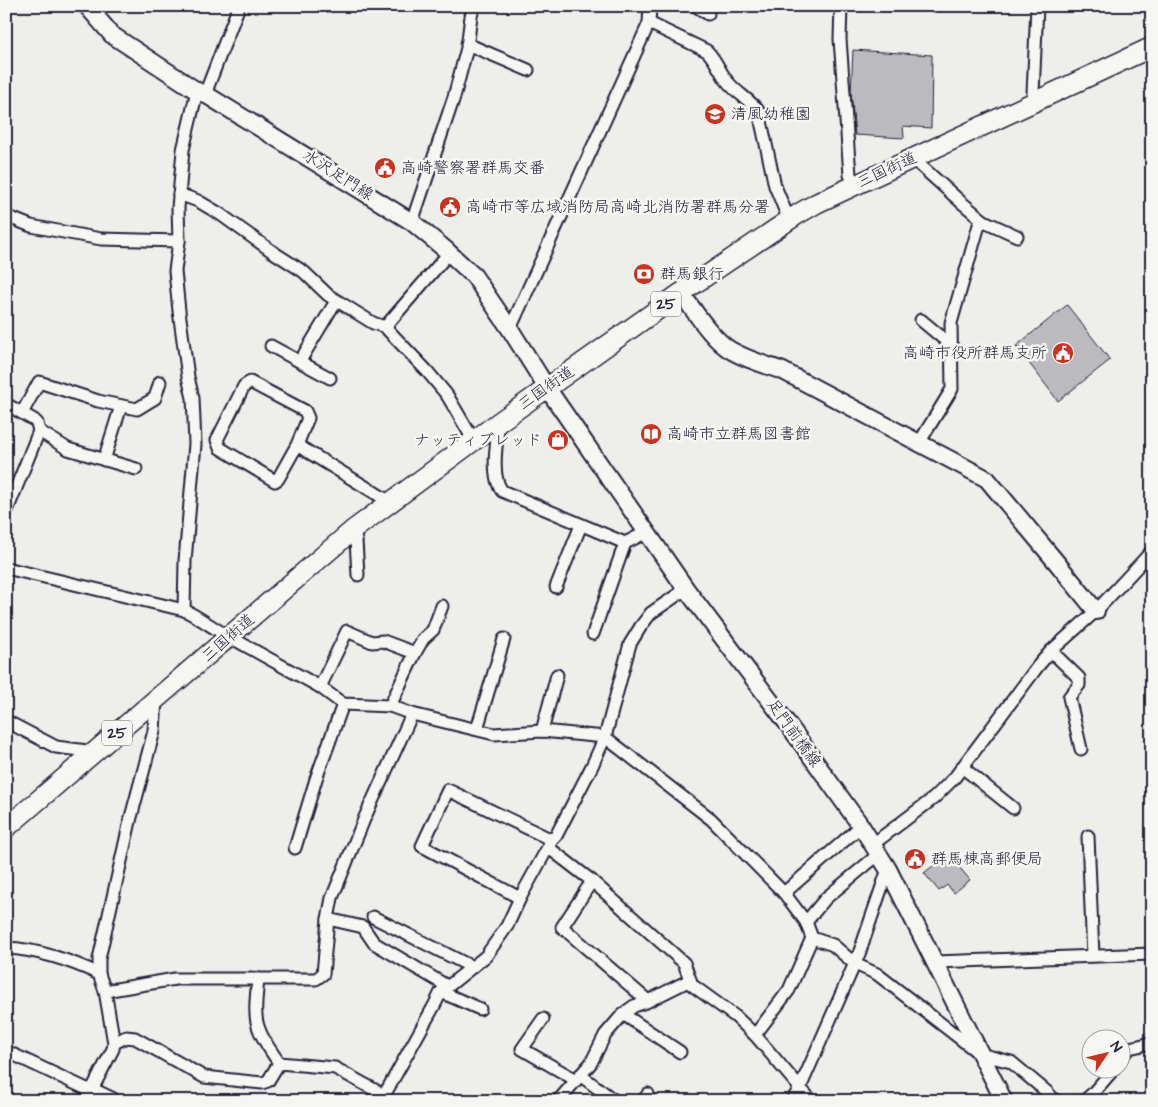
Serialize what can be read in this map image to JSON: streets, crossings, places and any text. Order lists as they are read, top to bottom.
{
  "streets": {
    "main road": [
      "三国街道",
      "水沢足門線",
      "25",
      "足門前橋線"
    ]
  },
  "crossings": [
    ["三国街道", "水沢足門線"],
    ["三国街道", "足門前橋線"],
    ["水沢足門線", "足門前橋線"]
  ],
  "places": {
    "school or university": ["清風幼稚園"],
    "public building": [
      "高崎警察署群馬交番",
      "高崎市等広域消防局高崎北消防署群馬分署",
      "高崎市役所群馬支所",
      "群馬棟高郵便局"
    ],
    "bank": ["群馬銀行"],
    "library": ["高崎市立群馬図書館"],
    "shop": ["ナッティブレッド"]
  },
  "north": "top right"
}
